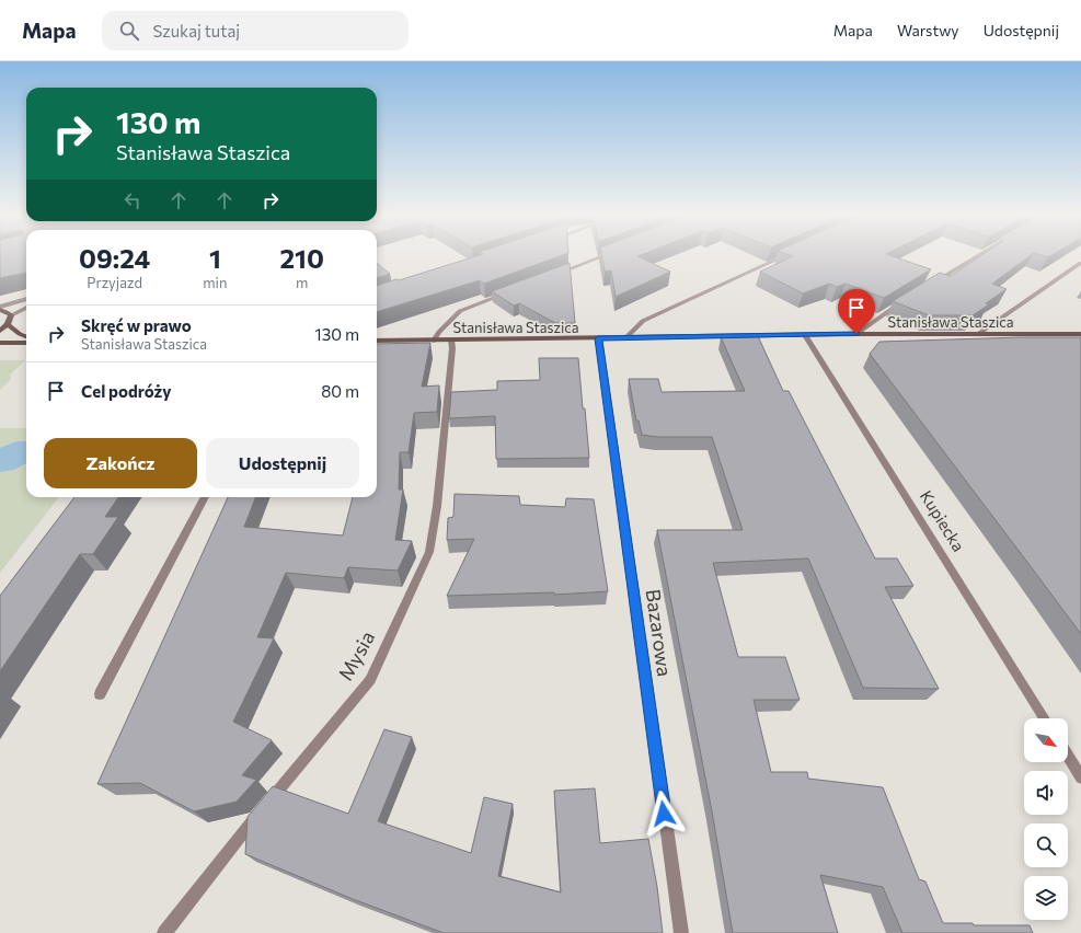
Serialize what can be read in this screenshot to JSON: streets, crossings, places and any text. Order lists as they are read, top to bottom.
{
  "streets": {
    "main road": ["Stanisława Staszica"],
    "street": ["Kupiecka", "Bazarowa", "Mysia"]
  },
  "crossings": [
    ["Stanisława Staszica", "Kupiecka"],
    ["Stanisława Staszica", "Bazarowa"],
    ["Stanisława Staszica", "Mysia"]
  ],
  "north": "bottom right",
  "page": {
    "header": "Mapa",
    "search": "Szukaj tutaj",
    "nav": ["Mapa", "Warstwy", "Udostępnij"],
    "turn": ["130 m", "Stanisława Staszica"],
    "eta": [
      "09:24",
      "Przyjazd",
      "1",
      "min",
      "210",
      "m"
    ],
    "list": [
      {
        "name": "Skręć w prawo",
        "note": "Stanisława Staszica",
        "value": "130 m"
      },
      {
        "name": "Cel podróży",
        "value": "80 m"
      }
    ],
    "buttons": ["Zakończ", "Udostępnij"]
  }
}
